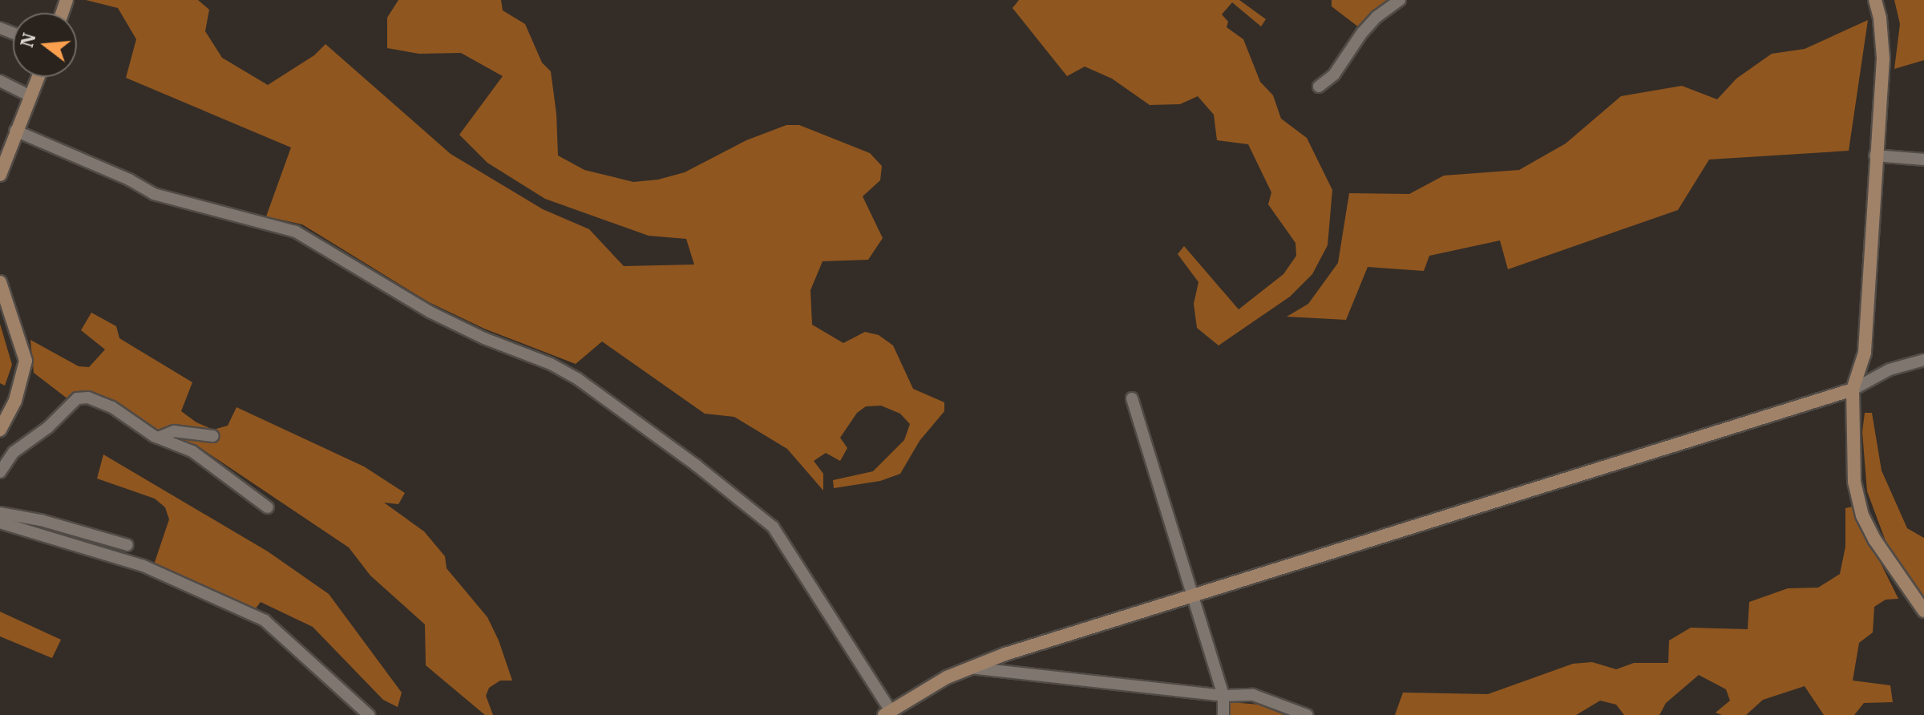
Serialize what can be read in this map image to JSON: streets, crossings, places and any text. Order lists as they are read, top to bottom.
{
  "north": "left"
}
